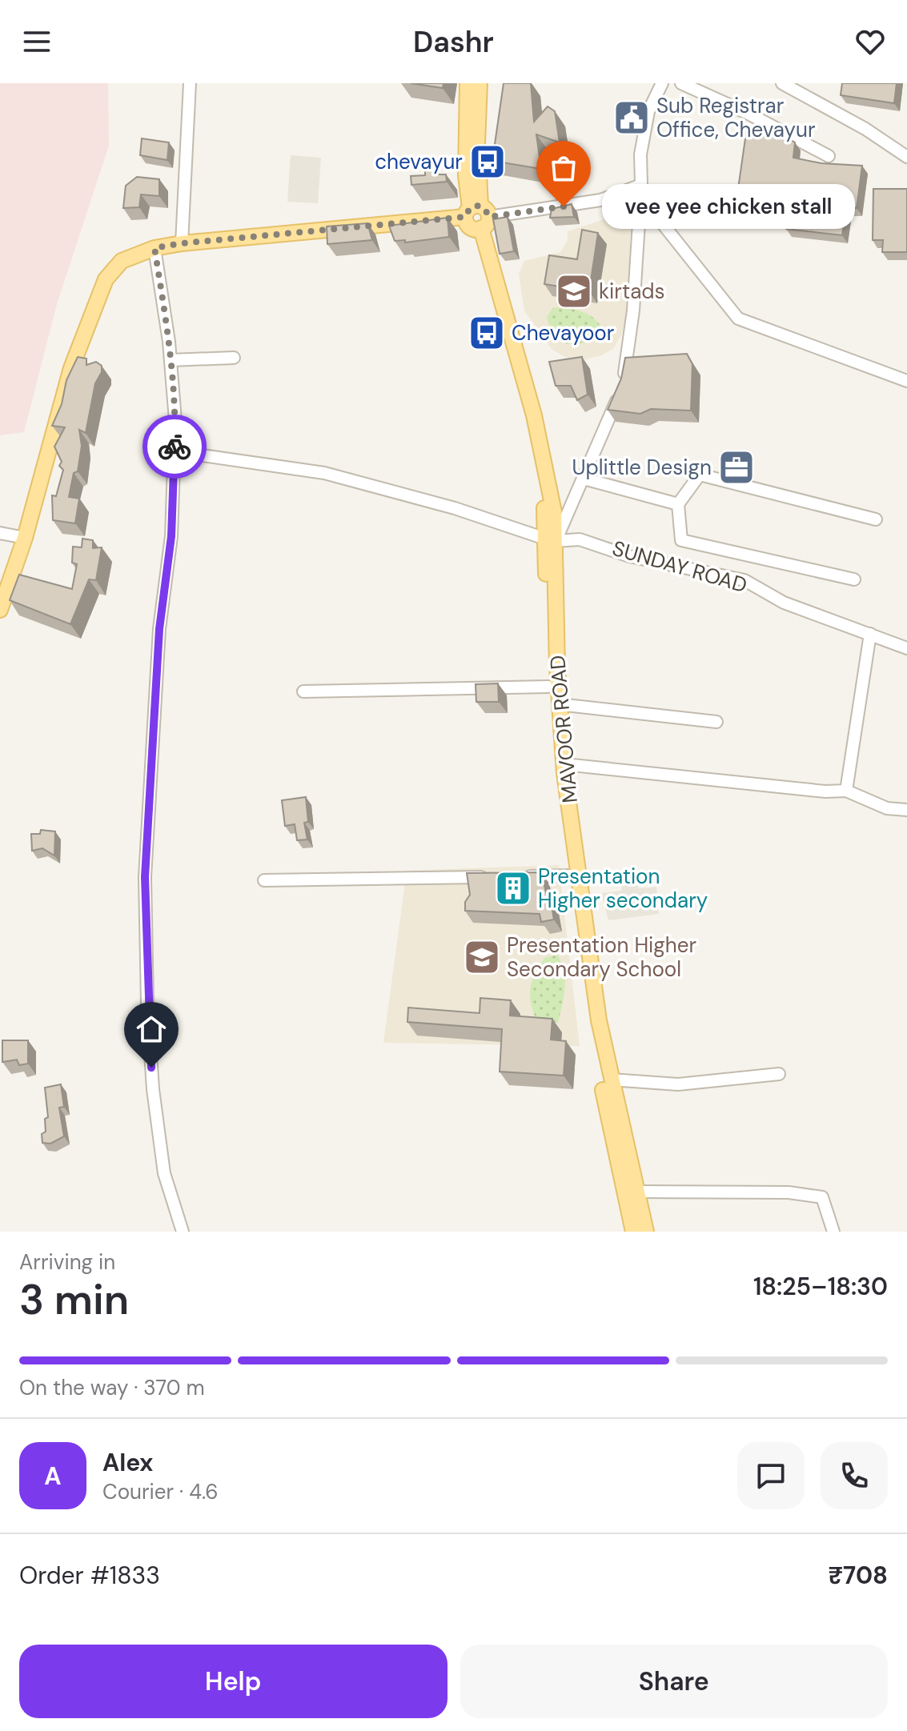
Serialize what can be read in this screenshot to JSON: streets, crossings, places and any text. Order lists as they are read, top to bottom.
{
  "streets": {
    "main road": ["MAVOOR ROAD"],
    "street": ["SUNDAY ROAD"]
  },
  "crossings": [
    ["SUNDAY ROAD", "MAVOOR ROAD"]
  ],
  "places": {
    "public building": ["Sub Registrar Office, Chevayur"],
    "bus stop": ["chevayur", "Chevayoor"],
    "other": ["vee yee chicken stall"],
    "school or university": ["kirtads", "Presentation Higher Secondary School"],
    "office": ["Uplittle Design"],
    "building": ["Presentation Higher secondary"]
  },
  "page": {
    "header": "Dashr",
    "bubble": "vee yee chicken stall",
    "heading": ["3 min", "Arriving in", "18:25–18:30"],
    "panel": [
      "Alex",
      "Courier · 4.6",
      "Order #1833",
      "₹708"
    ],
    "bar": "On the way · 370 m",
    "round": "A",
    "buttons": ["Help", "Share"]
  }
}
